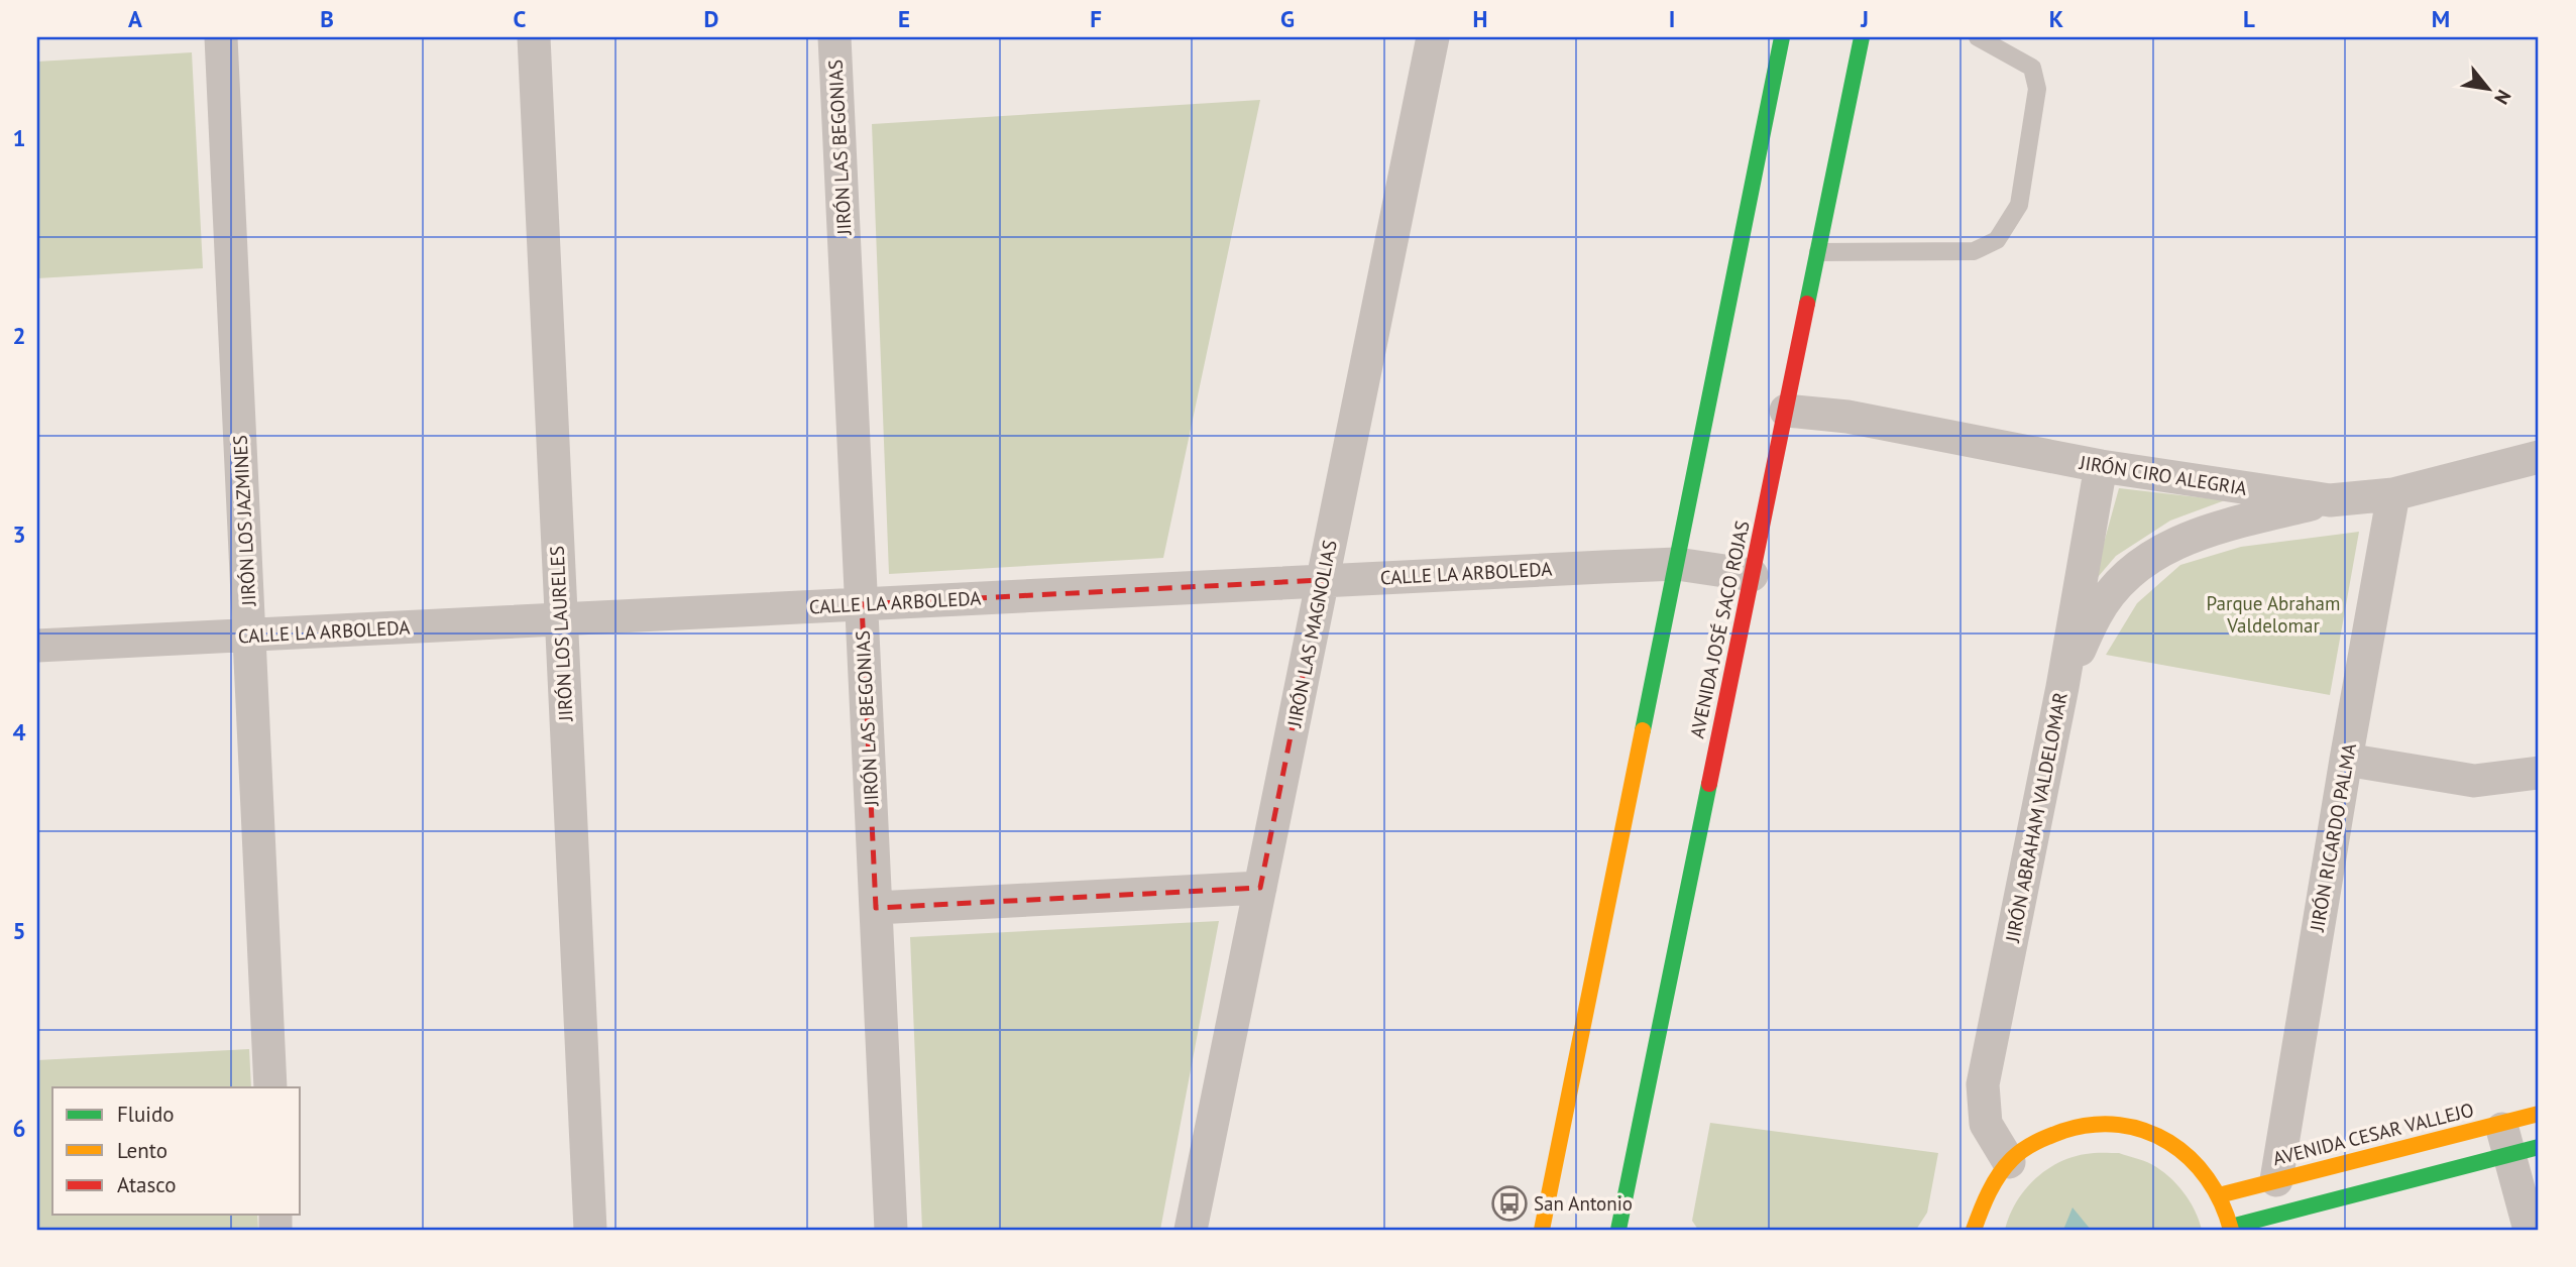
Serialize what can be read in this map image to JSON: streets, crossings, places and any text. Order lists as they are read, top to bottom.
{
  "streets": {
    "main road": ["AVENIDA JOSÉ SACO ROJAS", "AVENIDA CESAR VALLEJO"],
    "street": [
      "JIRÓN LAS BEGONIAS",
      "JIRÓN CIRO ALEGRIA",
      "JIRÓN LOS JAZMINES",
      "CALLE LA ARBOLEDA",
      "JIRÓN LOS LAURELES",
      "JIRÓN LAS MAGNOLIAS",
      "JIRÓN ABRAHAM VALDELOMAR",
      "JIRÓN RICARDO PALMA"
    ]
  },
  "crossings": [
    ["JIRÓN LAS BEGONIAS", "CALLE LA ARBOLEDA"],
    ["JIRÓN CIRO ALEGRIA", "AVENIDA JOSÉ SACO ROJAS"],
    ["JIRÓN CIRO ALEGRIA", "JIRÓN ABRAHAM VALDELOMAR"],
    ["JIRÓN CIRO ALEGRIA", "JIRÓN RICARDO PALMA"],
    ["JIRÓN LOS JAZMINES", "CALLE LA ARBOLEDA"],
    ["CALLE LA ARBOLEDA", "AVENIDA JOSÉ SACO ROJAS"],
    ["CALLE LA ARBOLEDA", "JIRÓN LOS LAURELES"],
    ["CALLE LA ARBOLEDA", "JIRÓN LAS MAGNOLIAS"],
    ["JIRÓN RICARDO PALMA", "AVENIDA CESAR VALLEJO"]
  ],
  "parks": ["Parque Abraham Valdelomar"],
  "places": {
    "bus stop": ["San Antonio"]
  },
  "legend": ["Fluido", "Lento", "Atasco"],
  "north": "bottom right",
  "grid": {
    "columns": [
      "A",
      "B",
      "C",
      "D",
      "E",
      "F",
      "G",
      "H",
      "I",
      "J",
      "K",
      "L",
      "M"
    ],
    "rows": [
      "1",
      "2",
      "3",
      "4",
      "5",
      "6"
    ]
  }
}
